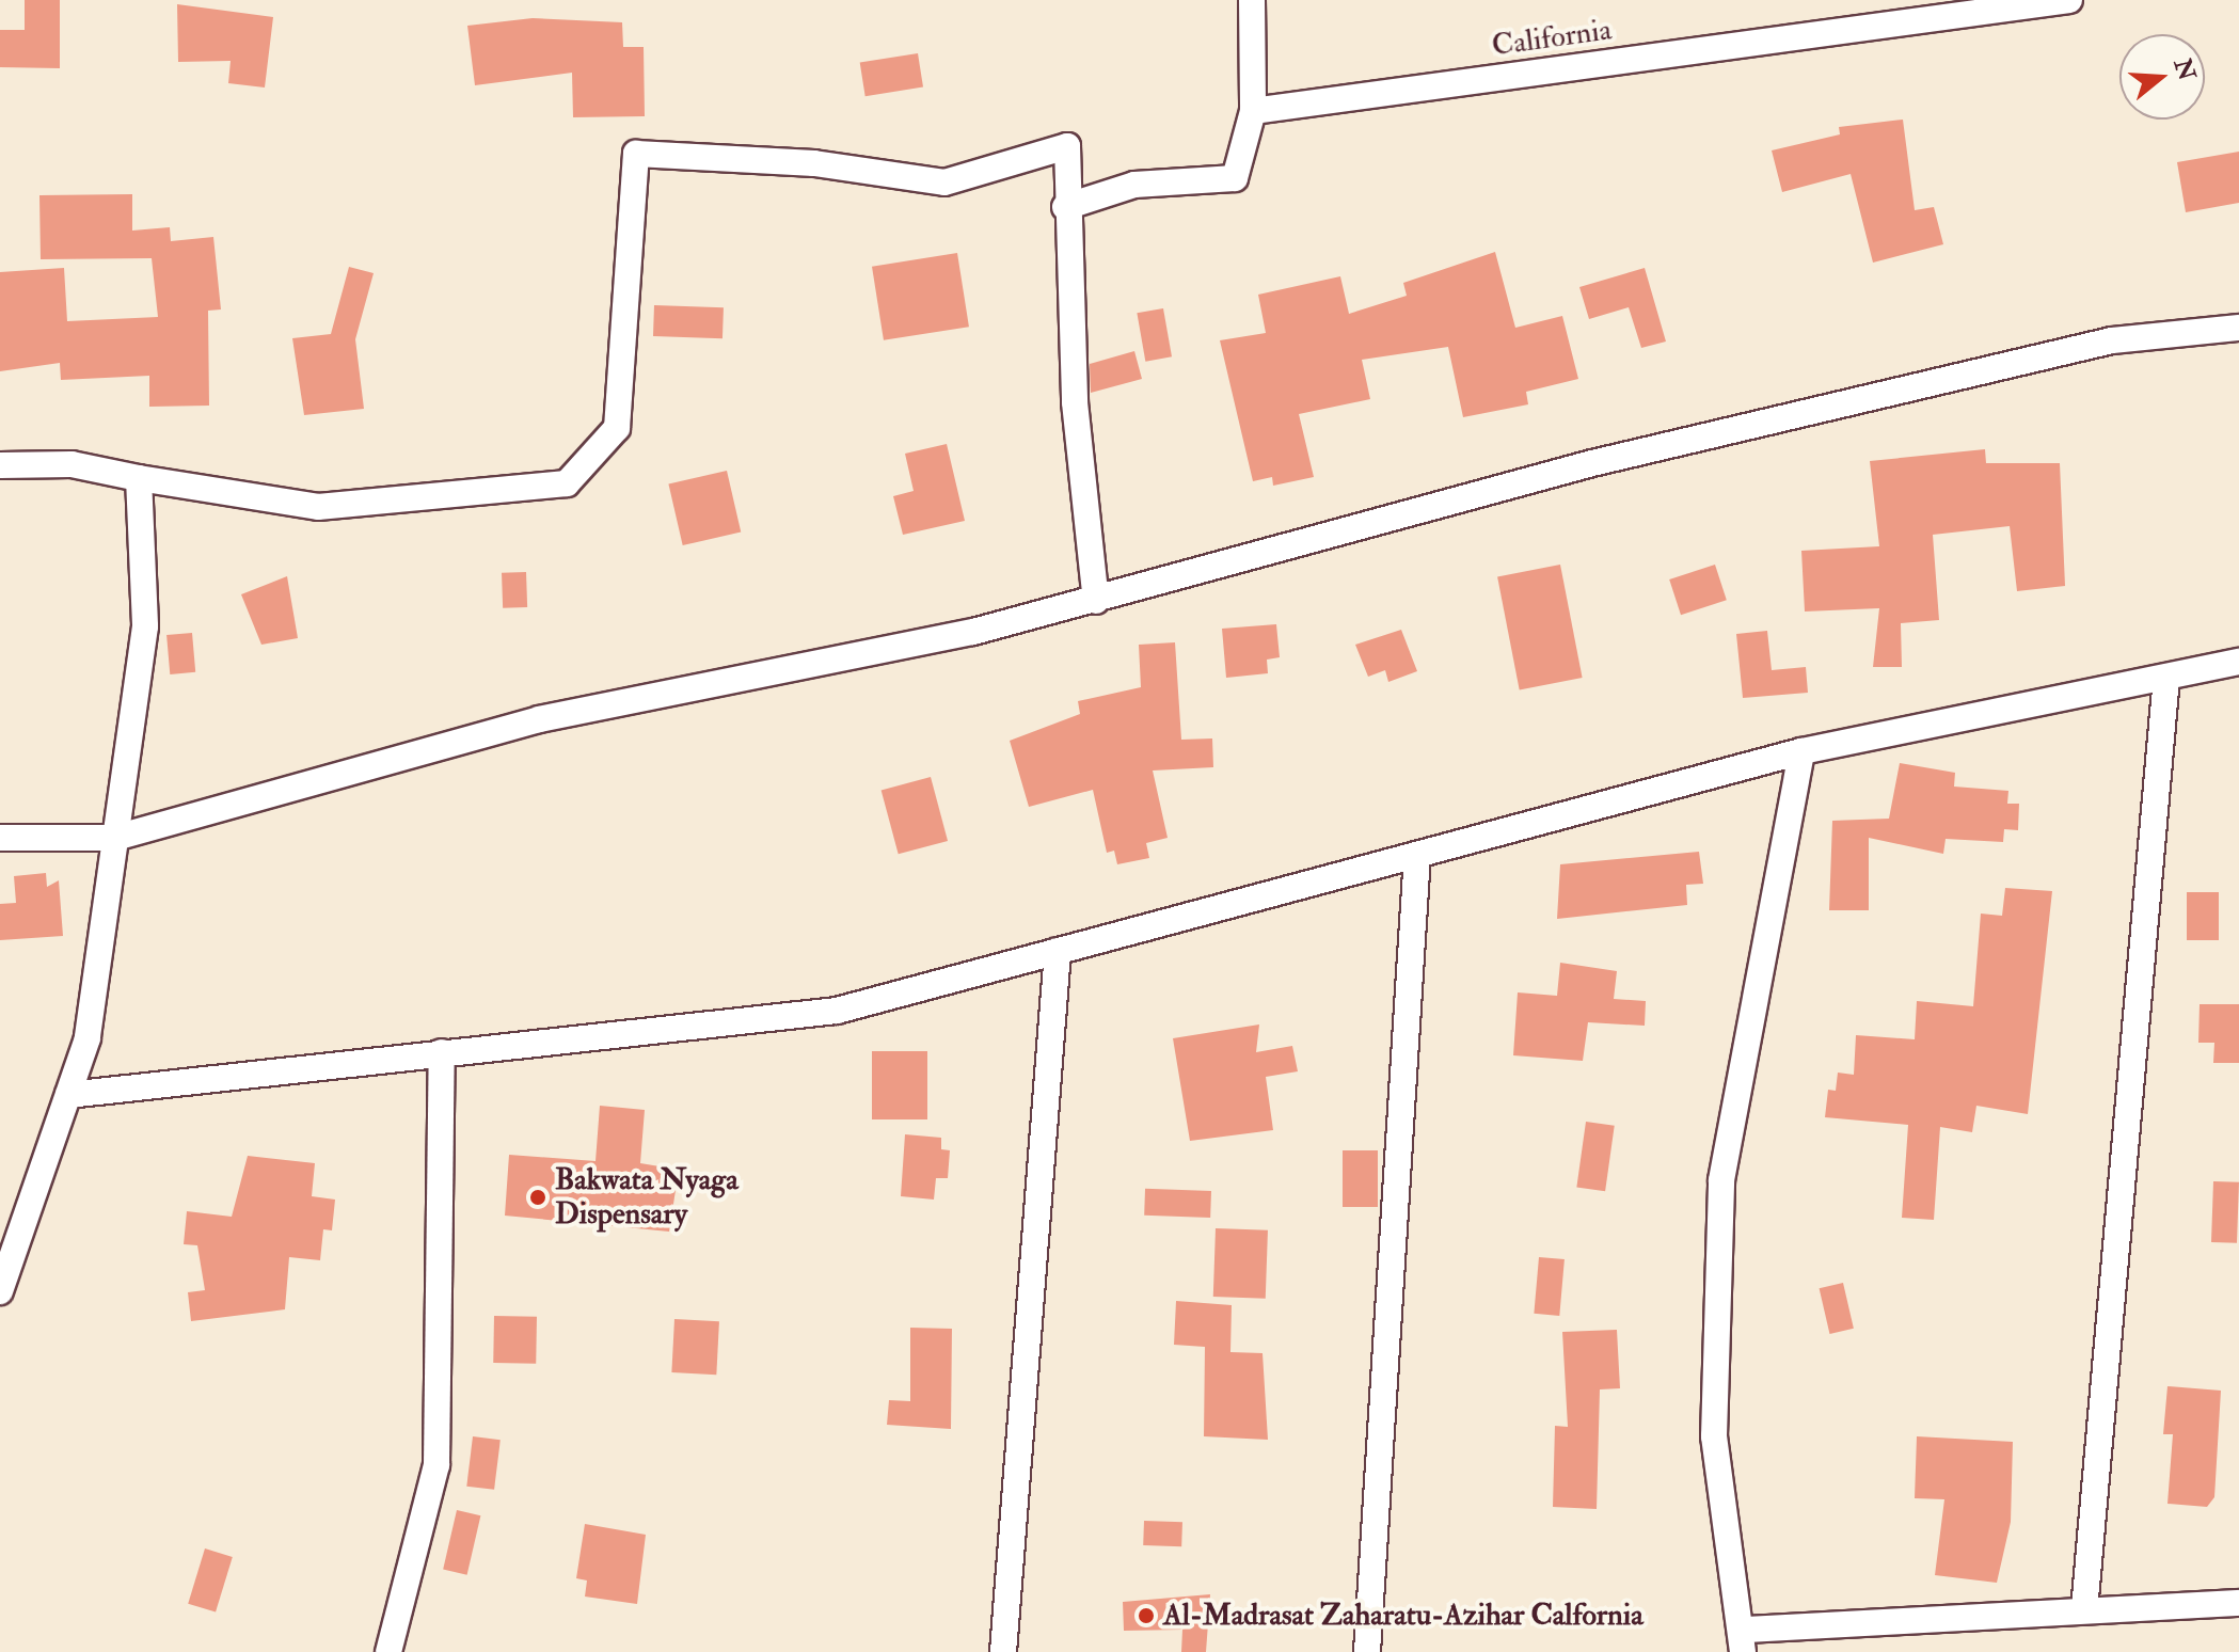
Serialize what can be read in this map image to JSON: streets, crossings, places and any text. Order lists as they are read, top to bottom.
{
  "streets": {
    "street": ["California"]
  },
  "places": ["Bakwata Nyaga Dispensary", "Al-Madrasat Zaharatu-Azihar Calfornia"],
  "north": "right"
}
